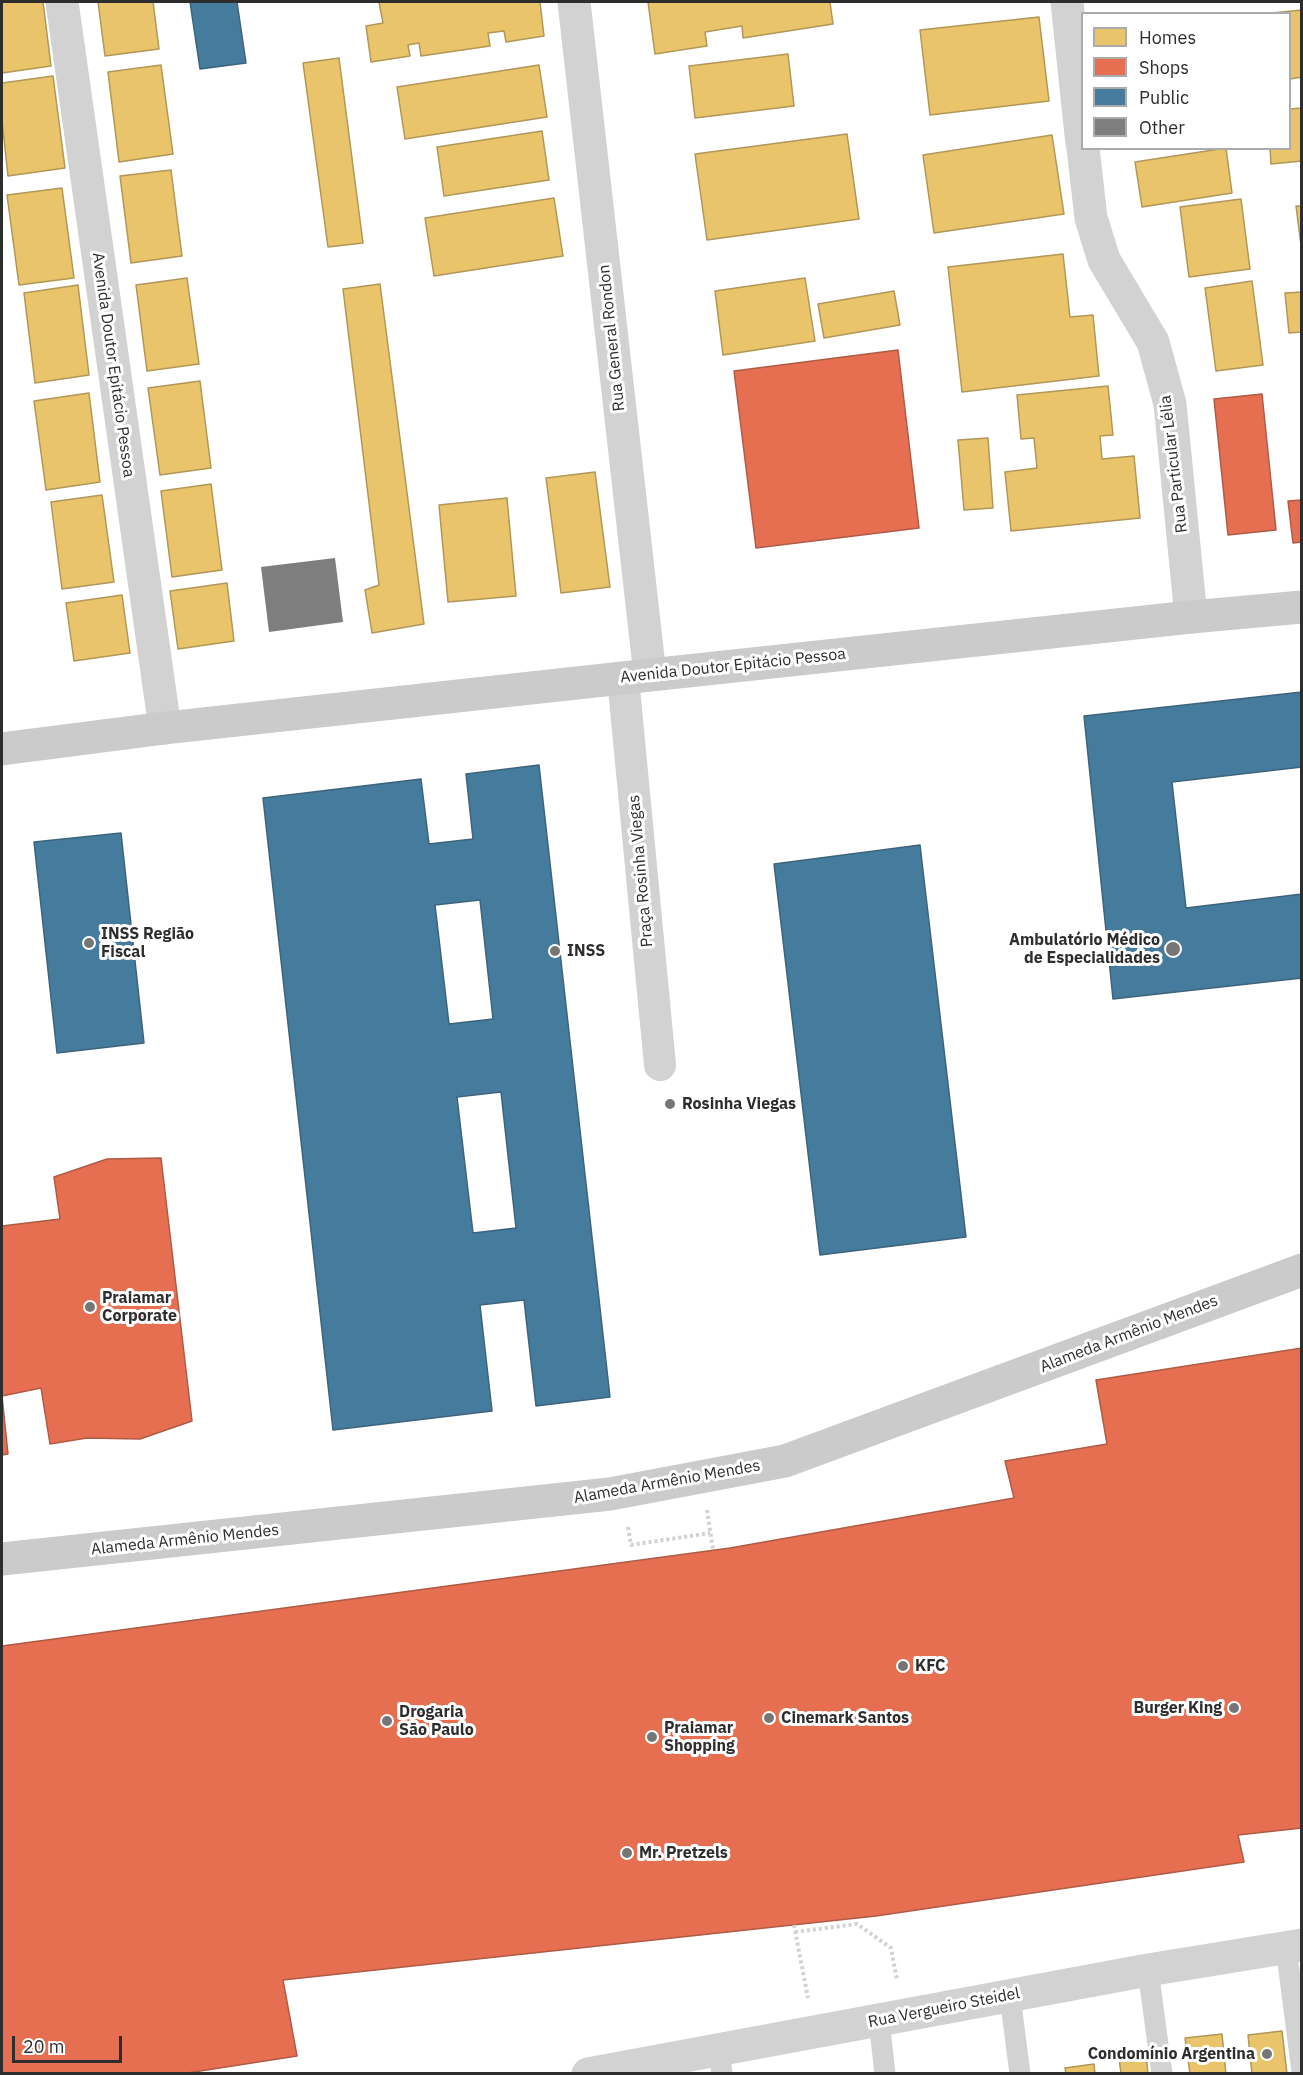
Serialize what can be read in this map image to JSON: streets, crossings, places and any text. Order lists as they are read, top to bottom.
{
  "streets": {
    "main road": ["Avenida Doutor Epitácio Pessoa", "Alameda Armênio Mendes"],
    "street": [
      "Rua General Rondon",
      "Rua Particular Lélia",
      "Praça Rosinha Viegas",
      "Rua Vergueiro Steidel"
    ]
  },
  "crossings": [
    ["Rua General Rondon", "Avenida Doutor Epitácio Pessoa"],
    ["Rua General Rondon", "Praça Rosinha Viegas"],
    ["Avenida Doutor Epitácio Pessoa", "Rua Particular Lélia"],
    ["Avenida Doutor Epitácio Pessoa", "Praça Rosinha Viegas"]
  ],
  "places": [
    "INSS Região Fiscal",
    "Ambulatório Médico de Especialidades",
    "INSS",
    "Rosinha Viegas",
    "Praiamar Corporate",
    "KFC",
    "Burger King",
    "Cinemark Santos",
    "Drogaria São Paulo",
    "Praiamar Shopping",
    "Mr. Pretzels",
    "Condomínio Argentina"
  ],
  "legend": [
    "Homes",
    "Shops",
    "Public",
    "Other"
  ],
  "scale_bar": "20 m"
}
